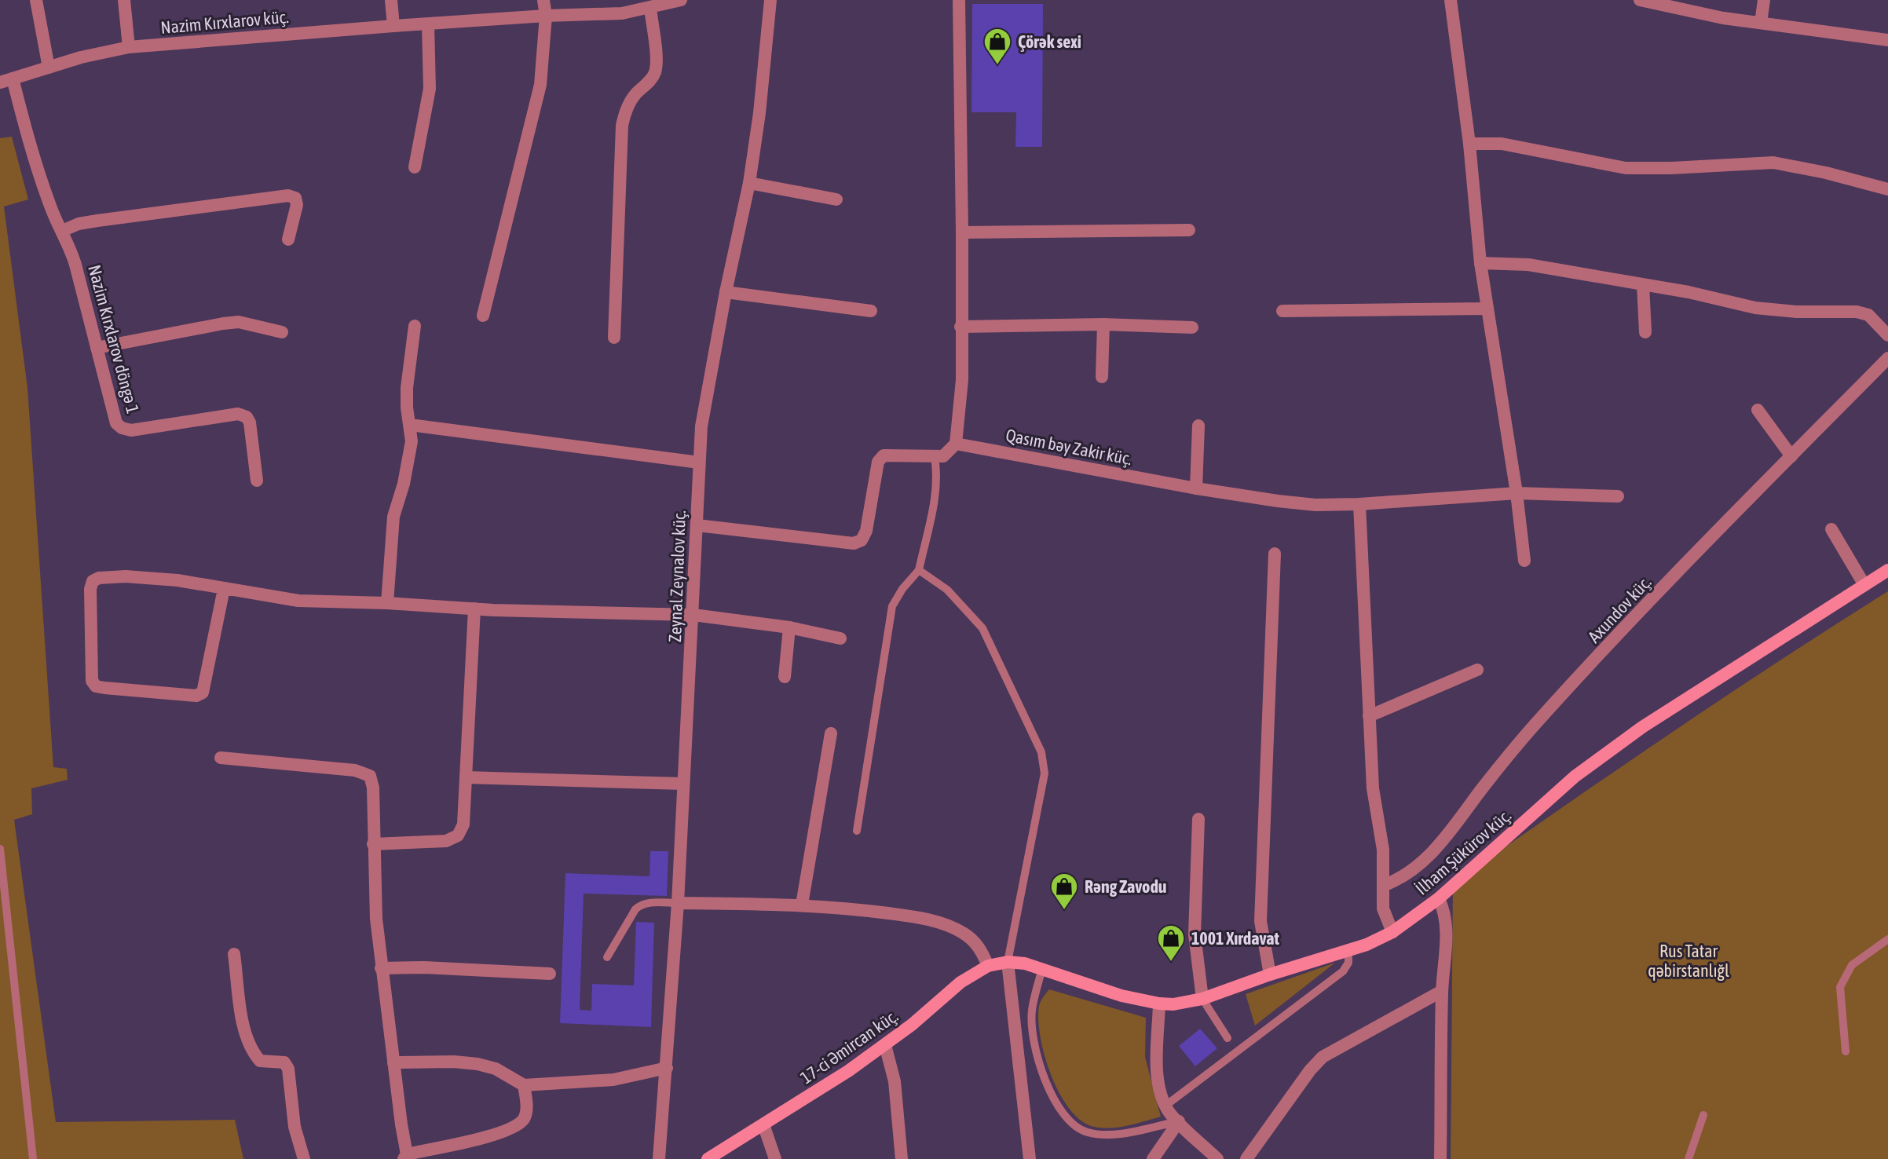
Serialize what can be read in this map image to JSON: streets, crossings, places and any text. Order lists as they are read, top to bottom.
{
  "streets": {
    "street": [
      "Nazim Kırxlarov küç.",
      "Nazim Kırxlarov döngə 1",
      "Qasım bəy Zakir küç.",
      "Zeynal Zeynalov küç.",
      "Axundov küç.",
      "İlham Şükürov küç.",
      "17-ci Əmircan küç."
    ]
  },
  "crossings": [
    ["Nazim Kırxlarov küç.", "Nazim Kırxlarov döngə 1"],
    ["İlham Şükürov küç.", "17-ci Əmircan küç."]
  ],
  "parks": ["Rus Tatar qəbirstanlığl"],
  "places": {
    "shop": ["Çörək sexi", "Rəng Zavodu", "1001 Xırdavat"]
  }
}
